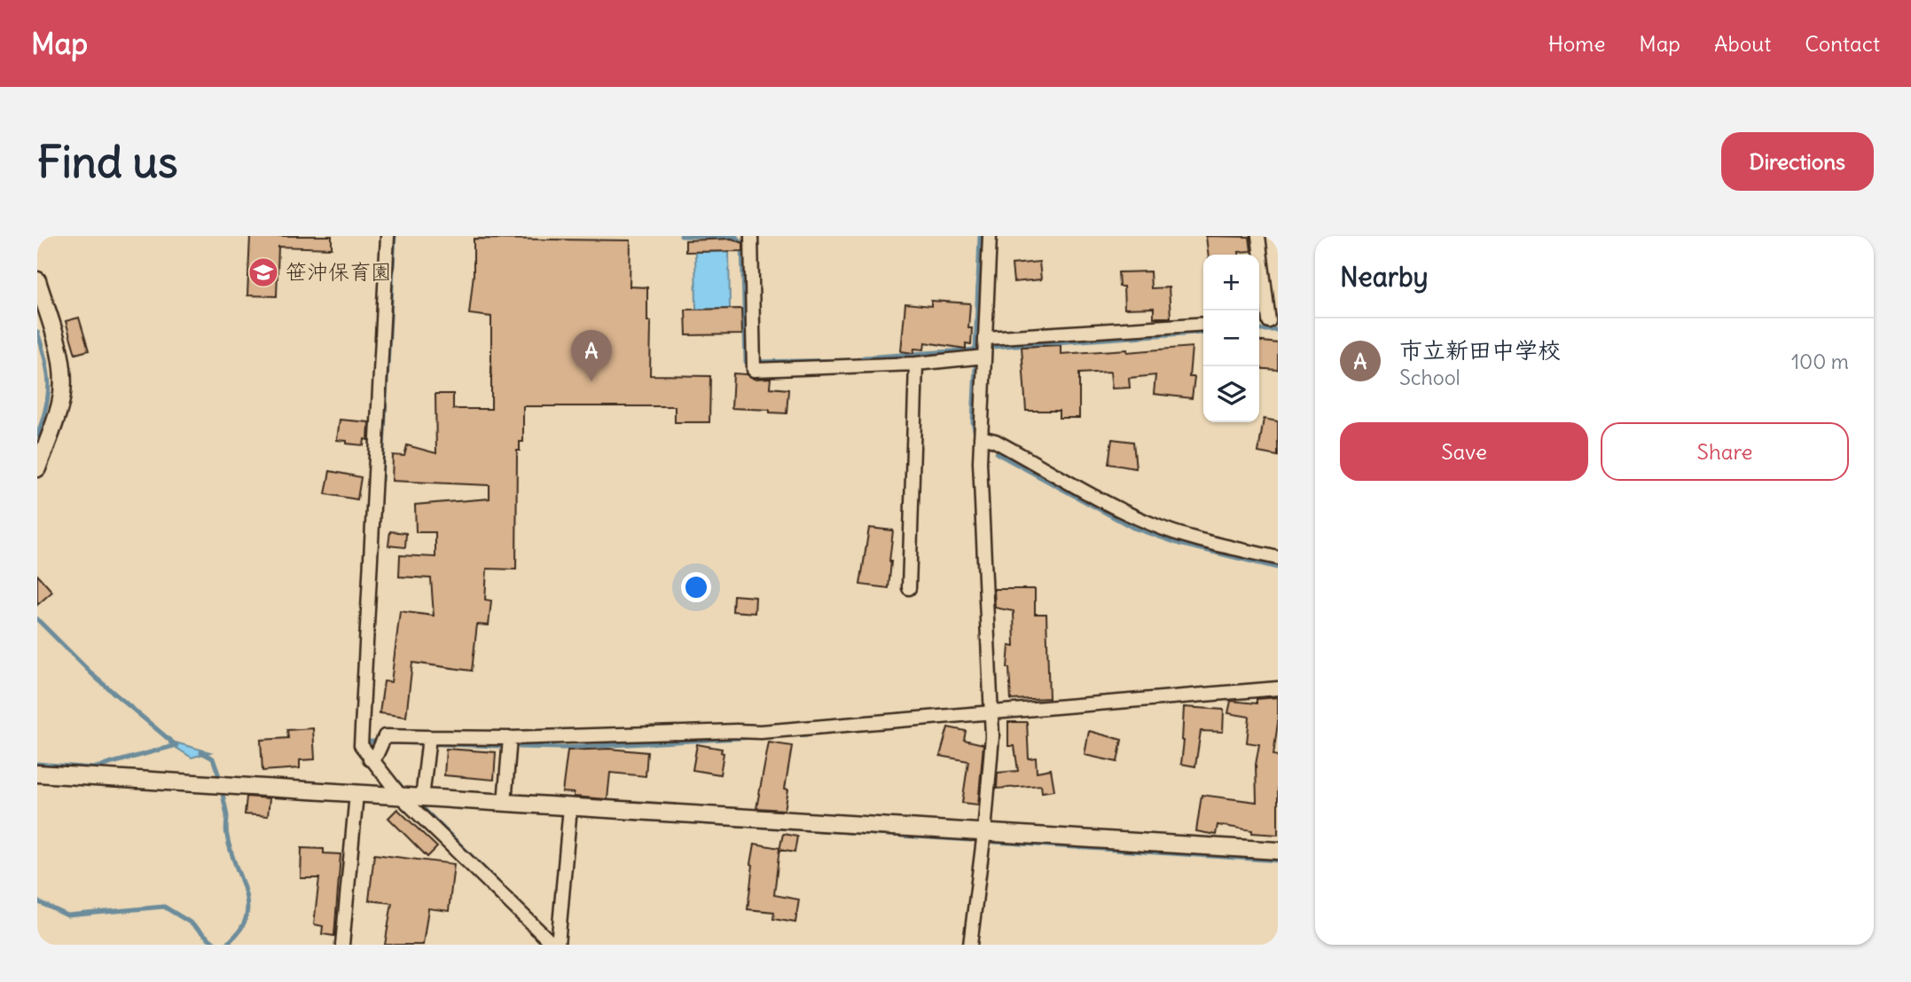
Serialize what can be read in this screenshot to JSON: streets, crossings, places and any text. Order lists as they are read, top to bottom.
{
  "places": {
    "school or university": ["笹沖保育園"]
  },
  "page": {
    "header": "Map",
    "nav": [
      "Home",
      "Map",
      "About",
      "Contact"
    ],
    "buttons": [
      "Directions",
      ["Save", "Share"]
    ],
    "title": "Find us",
    "heading": "Nearby",
    "map_buttons": ["+", "−"],
    "list": [
      {
        "mark": "A",
        "name": "市立新田中学校",
        "note": "School",
        "value": "100 m"
      }
    ],
    "pins": "A"
  }
}
